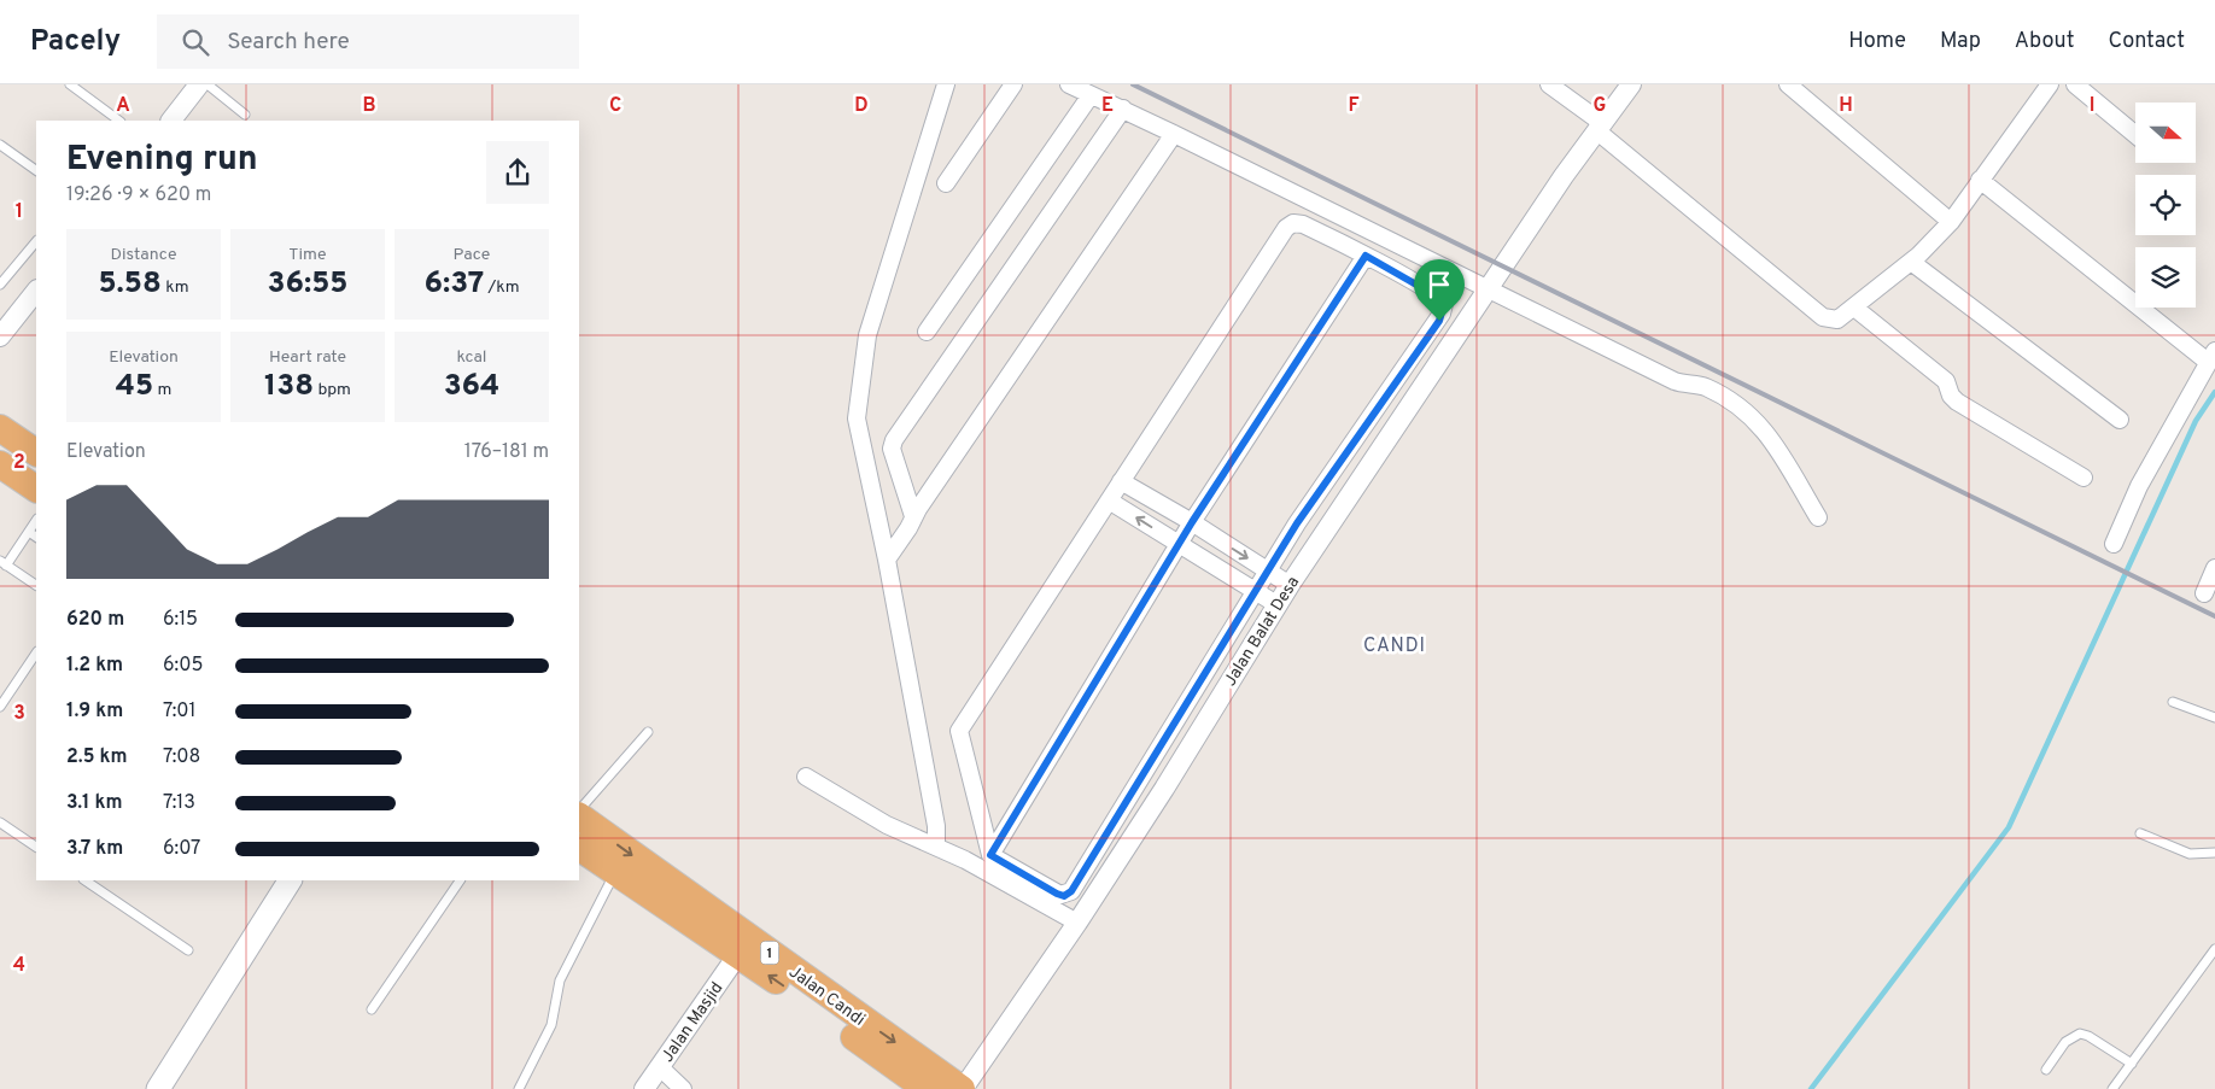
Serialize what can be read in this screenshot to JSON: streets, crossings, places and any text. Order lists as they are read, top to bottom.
{
  "streets": {
    "highway": ["1", "Jalan Candi"],
    "street": ["Jalan Balat Desa", "Jalan Masjid"]
  },
  "crossings": [
    ["Jalan Balat Desa", "Jalan Candi"],
    ["Jalan Candi", "Jalan Masjid"]
  ],
  "districts": ["CANDI"],
  "north": "right",
  "page": {
    "header": "Pacely",
    "search": "Search here",
    "nav": [
      "Home",
      "Map",
      "About",
      "Contact"
    ],
    "heading": ["Evening run", "19:26 · 9 × 620 m"],
    "stats": [
      ["Distance", "5.58 km"],
      ["Time", "36:55"],
      ["Pace", "6:37 /km"],
      ["Elevation", "45 m"],
      ["Heart rate", "138 bpm"],
      ["kcal", "364"]
    ],
    "chart": ["Elevation", "176–181 m"],
    "list": [
      {
        "name": "620 m",
        "note": "6:15"
      },
      {
        "name": "1.2 km",
        "note": "6:05"
      },
      {
        "name": "1.9 km",
        "note": "7:01"
      },
      {
        "name": "2.5 km",
        "note": "7:08"
      },
      {
        "name": "3.1 km",
        "note": "7:13"
      },
      {
        "name": "3.7 km",
        "note": "6:07"
      }
    ]
  },
  "grid": {
    "columns": [
      "A",
      "B",
      "C",
      "D",
      "E",
      "F",
      "G",
      "H",
      "I"
    ],
    "rows": [
      "1",
      "2",
      "3",
      "4"
    ]
  }
}
